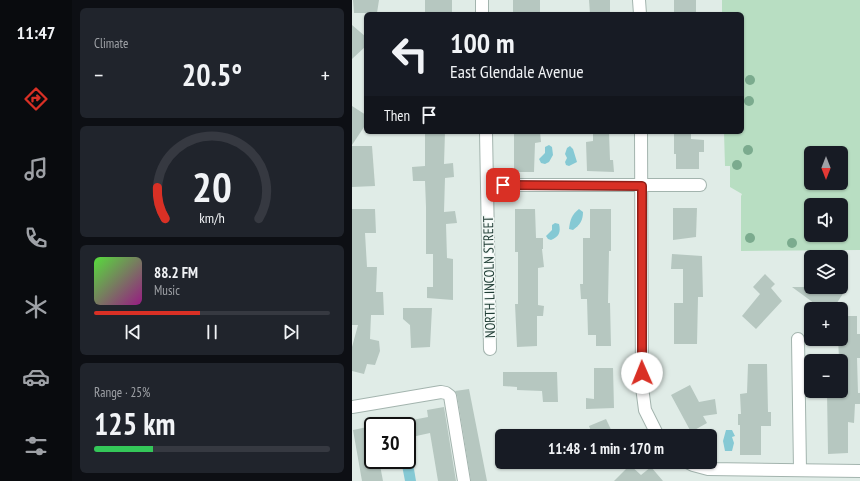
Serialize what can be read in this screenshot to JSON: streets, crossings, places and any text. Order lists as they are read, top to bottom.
{
  "streets": {
    "street": ["NORTH LINCOLN STREET"]
  },
  "north": "bottom",
  "page": {
    "tabs": "11:47",
    "tile": [
      "Climate",
      ["Range · 25%", "125 km"]
    ],
    "turn": ["100 m", "East Glendale Avenue"],
    "heat": ["−", "20.5°", "+"],
    "then": "Then",
    "map_buttons": ["+", "−"],
    "song": ["88.2 FM", "Music"],
    "limit": "30",
    "trip": "11:48 · 1 min · 170 m",
    "gauge": ["20", "km/h"]
  }
}
